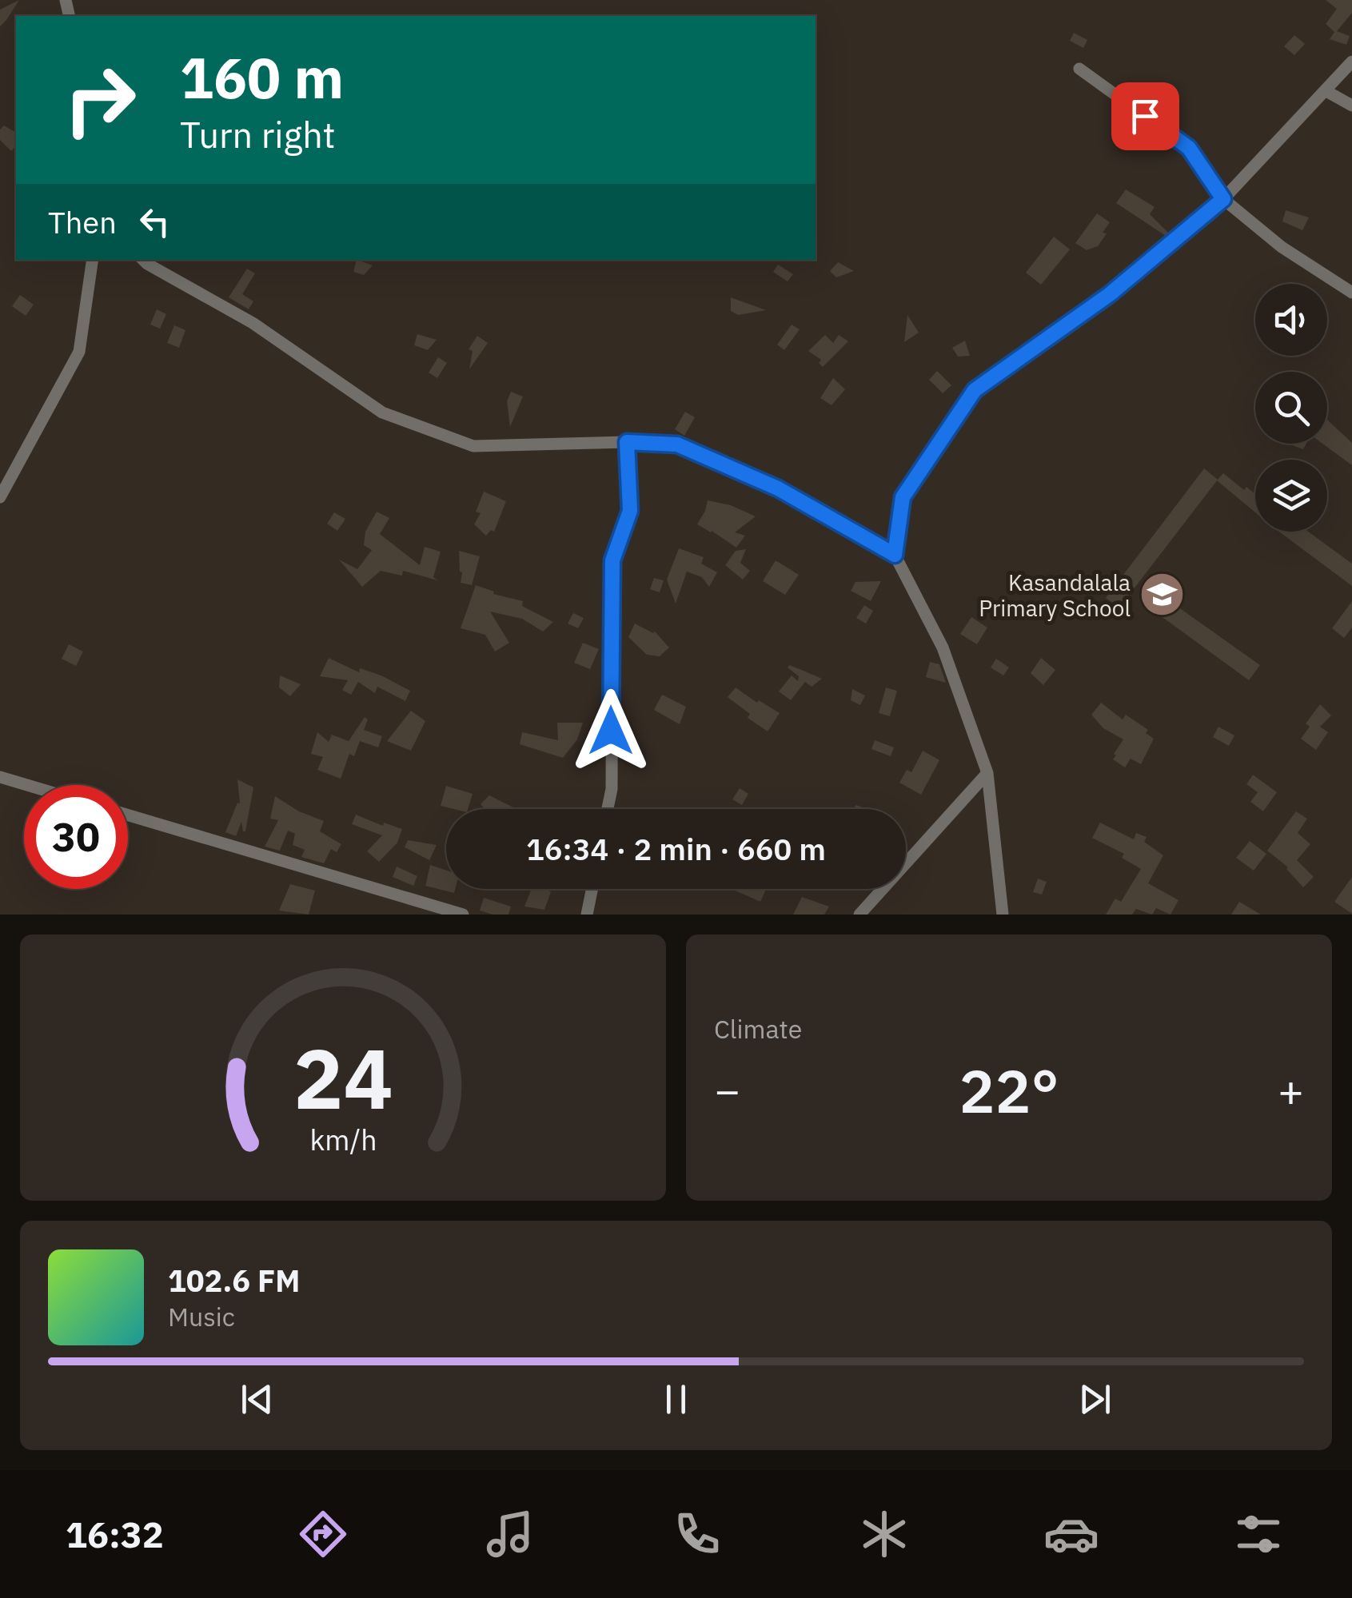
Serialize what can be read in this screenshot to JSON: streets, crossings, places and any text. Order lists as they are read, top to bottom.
{
  "places": {
    "school or university": ["Kasandalala Primary School"]
  },
  "page": {
    "turn": ["160 m", "Turn right"],
    "then": "Then",
    "limit": "30",
    "trip": "16:34 · 2 min · 660 m",
    "tile": "Climate",
    "heat": ["−", "22°", "+"],
    "song": ["102.6 FM", "Music"],
    "tabs": "16:32",
    "gauge": ["24", "km/h"]
  }
}
